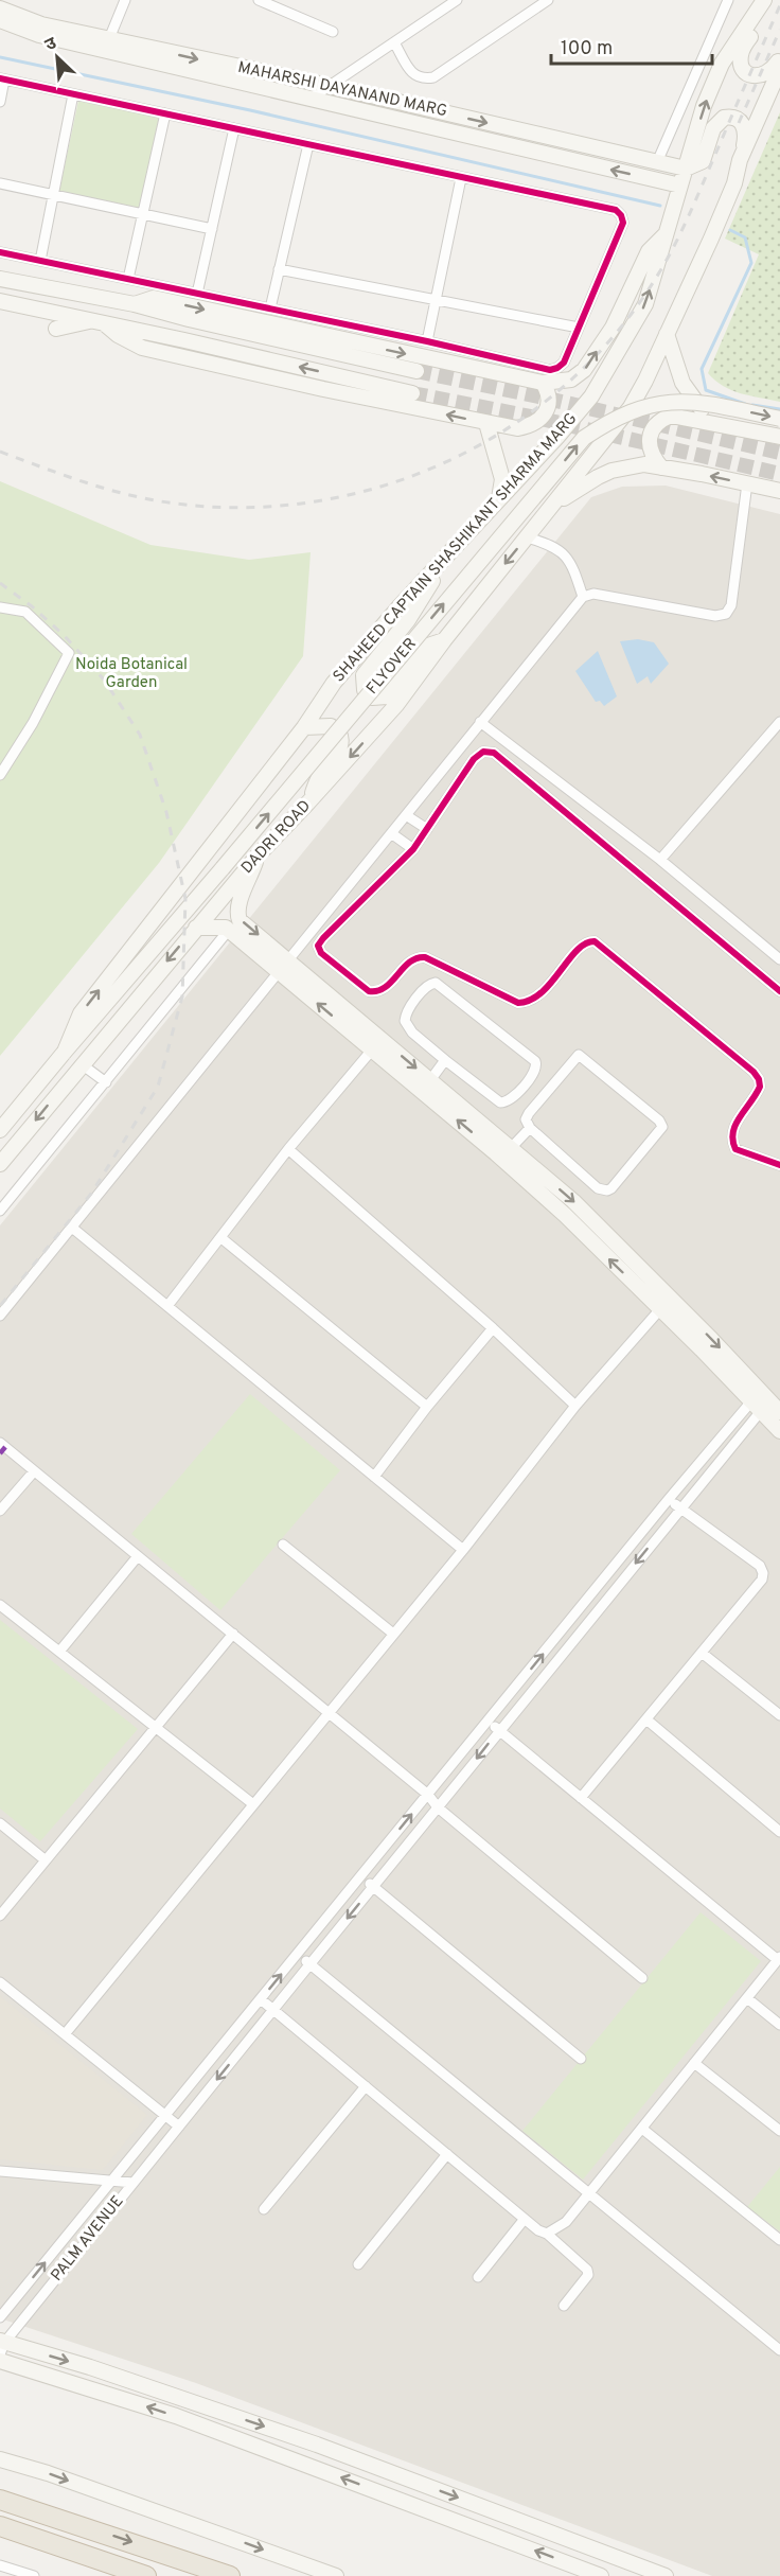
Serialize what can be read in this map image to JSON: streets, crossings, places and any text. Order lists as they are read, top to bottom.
{
  "streets": {
    "street": [
      "MAHARSHI DAYANAND MARG",
      "SHAHEED CAPTAIN SHASHIKANT SHARMA MARG",
      "FLYOVER",
      "DADRI ROAD",
      "PALM AVENUE"
    ]
  },
  "crossings": [
    ["MAHARSHI DAYANAND MARG", "SHAHEED CAPTAIN SHASHIKANT SHARMA MARG"],
    ["SHAHEED CAPTAIN SHASHIKANT SHARMA MARG", "FLYOVER"]
  ],
  "parks": ["Noida Botanical Garden"],
  "scale_bar": "100 m",
  "north": "top left"
}
